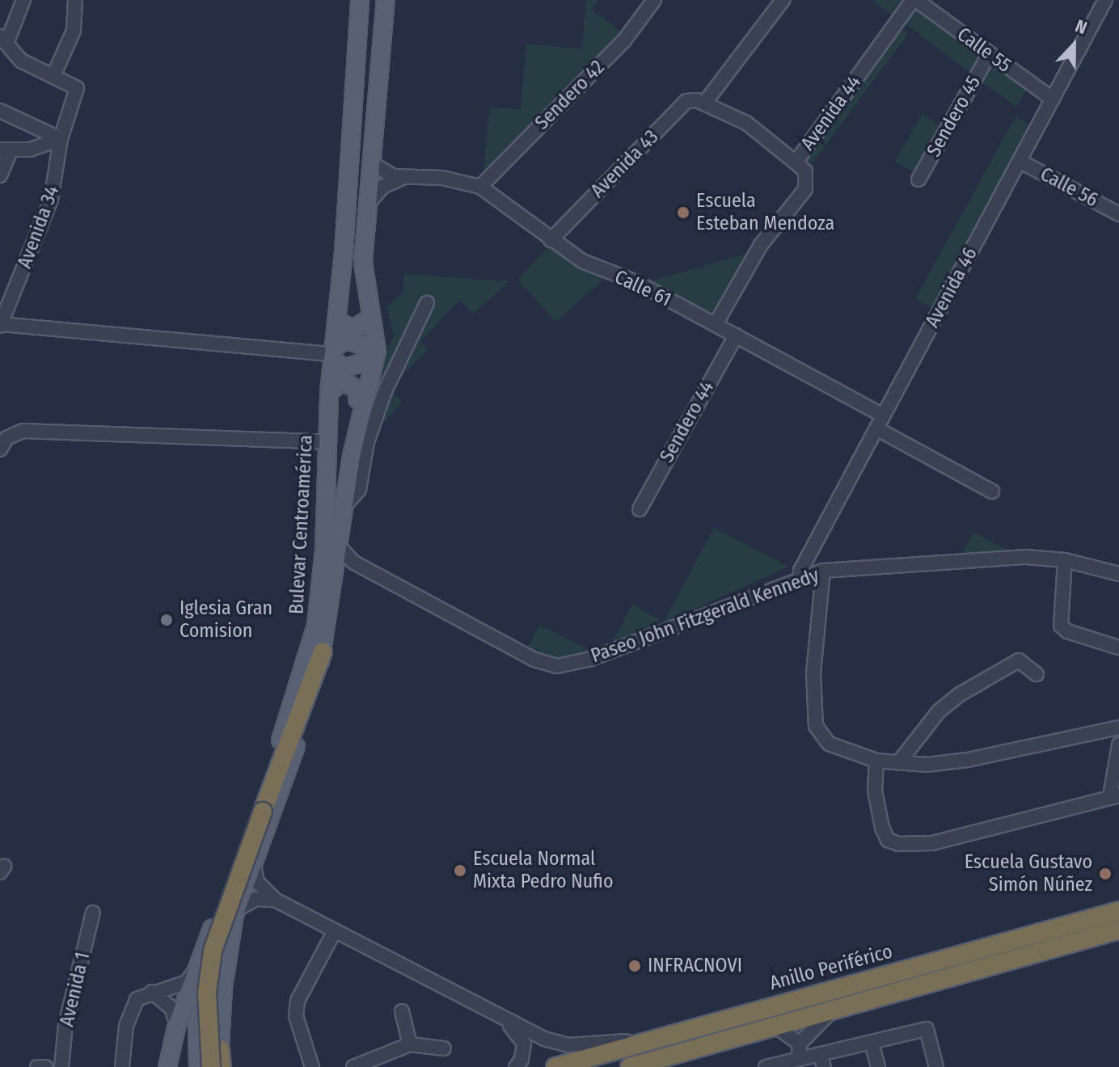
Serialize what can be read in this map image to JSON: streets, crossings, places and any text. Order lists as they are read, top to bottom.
{
  "streets": {
    "highway": ["Anillo Periférico"],
    "main road": ["Bulevar Centroamérica"],
    "street": [
      "Calle 55",
      "Sendero 42",
      "Avenida 44",
      "Sendero 45",
      "Avenida 43",
      "Calle 56",
      "Avenida 34",
      "Avenida 46",
      "Calle 61",
      "Sendero 44",
      "Paseo John Fitzgerald Kennedy",
      "Avenida 1"
    ]
  },
  "crossings": [
    ["Calle 55", "Avenida 44"],
    ["Calle 55", "Sendero 45"],
    ["Calle 55", "Avenida 46"],
    ["Sendero 42", "Calle 61"],
    ["Avenida 44", "Calle 61"],
    ["Avenida 43", "Calle 61"],
    ["Calle 56", "Avenida 46"],
    ["Avenida 46", "Calle 61"],
    ["Avenida 46", "Paseo John Fitzgerald Kennedy"],
    ["Calle 61", "Sendero 44"],
    ["Calle 61", "Bulevar Centroamérica"],
    ["Bulevar Centroamérica", "Paseo John Fitzgerald Kennedy"]
  ],
  "places": [
    "Escuela Esteban Mendoza",
    "Iglesia Gran Comision",
    "Escuela Normal Mixta Pedro Nufio",
    "Escuela Gustavo Simón Núñez",
    "INFRACNOVI"
  ],
  "north": "top"
}
